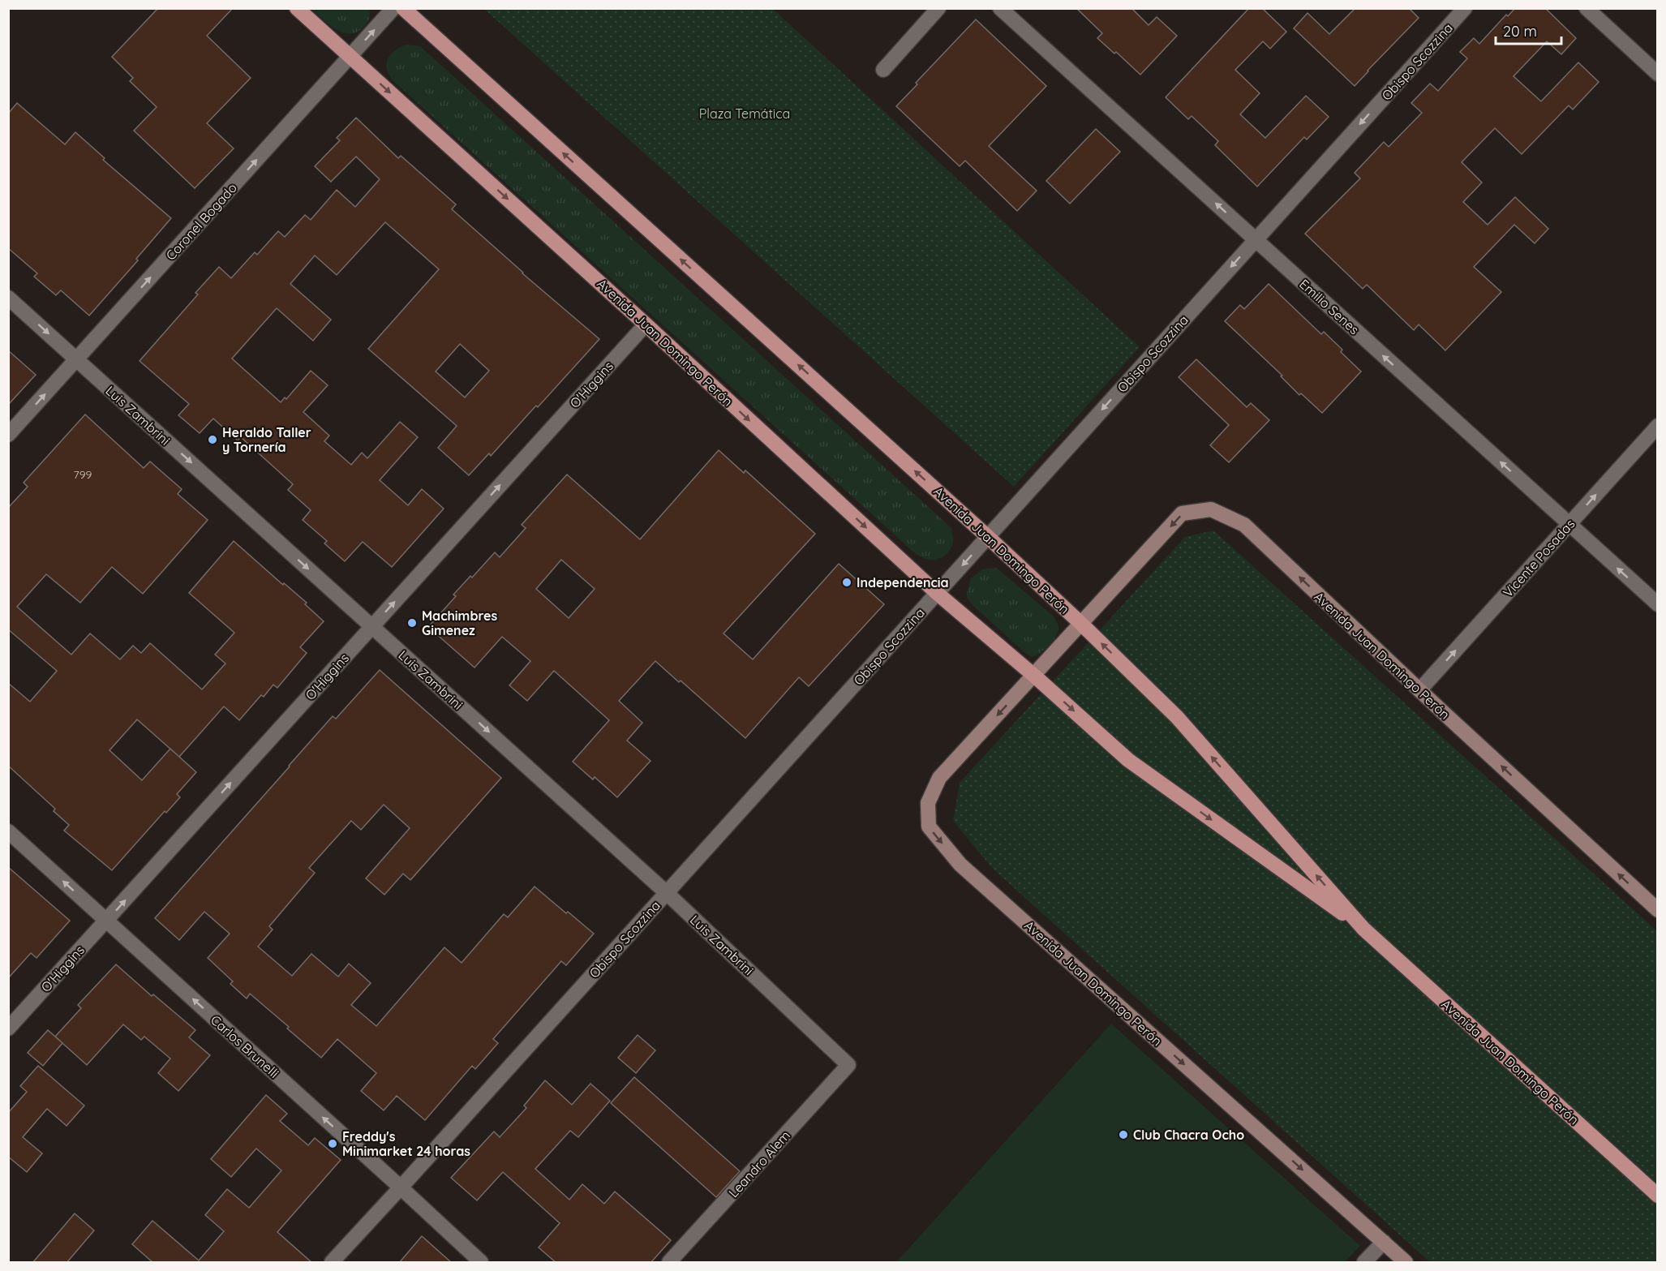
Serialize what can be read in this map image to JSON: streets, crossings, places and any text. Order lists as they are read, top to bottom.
{
  "streets": {
    "main road": ["Avenida Juan Domingo Perón"],
    "street": [
      "Obispo Scozzina",
      "Coronel Bogado",
      "Emilio Senes",
      "O'Higgins",
      "Luis Zambrini",
      "Vicente Posadas",
      "Carlos Brunelli",
      "Leandro Alem"
    ]
  },
  "crossings": [
    ["Obispo Scozzina", "Emilio Senes"],
    ["Obispo Scozzina", "Avenida Juan Domingo Perón"],
    ["Obispo Scozzina", "Luis Zambrini"],
    ["Obispo Scozzina", "Carlos Brunelli"],
    ["Coronel Bogado", "Avenida Juan Domingo Perón"],
    ["Coronel Bogado", "Luis Zambrini"],
    ["Emilio Senes", "Vicente Posadas"],
    ["Avenida Juan Domingo Perón", "O'Higgins"],
    ["Avenida Juan Domingo Perón", "Vicente Posadas"],
    ["O'Higgins", "Luis Zambrini"],
    ["O'Higgins", "Carlos Brunelli"],
    ["Luis Zambrini", "Leandro Alem"]
  ],
  "one_way": [
    "Obispo Scozzina",
    "Coronel Bogado",
    "Emilio Senes",
    "O'Higgins",
    "Luis Zambrini",
    "Vicente Posadas",
    "Carlos Brunelli"
  ],
  "parks": ["Plaza Temática"],
  "places": [
    "Heraldo Taller y Tornería",
    "Independencia",
    "Machimbres Gimenez",
    "Club Chacra Ocho",
    "Freddy's Minimarket 24 horas"
  ],
  "house_numbers": ["799"],
  "scale_bar": "20 m"
}
